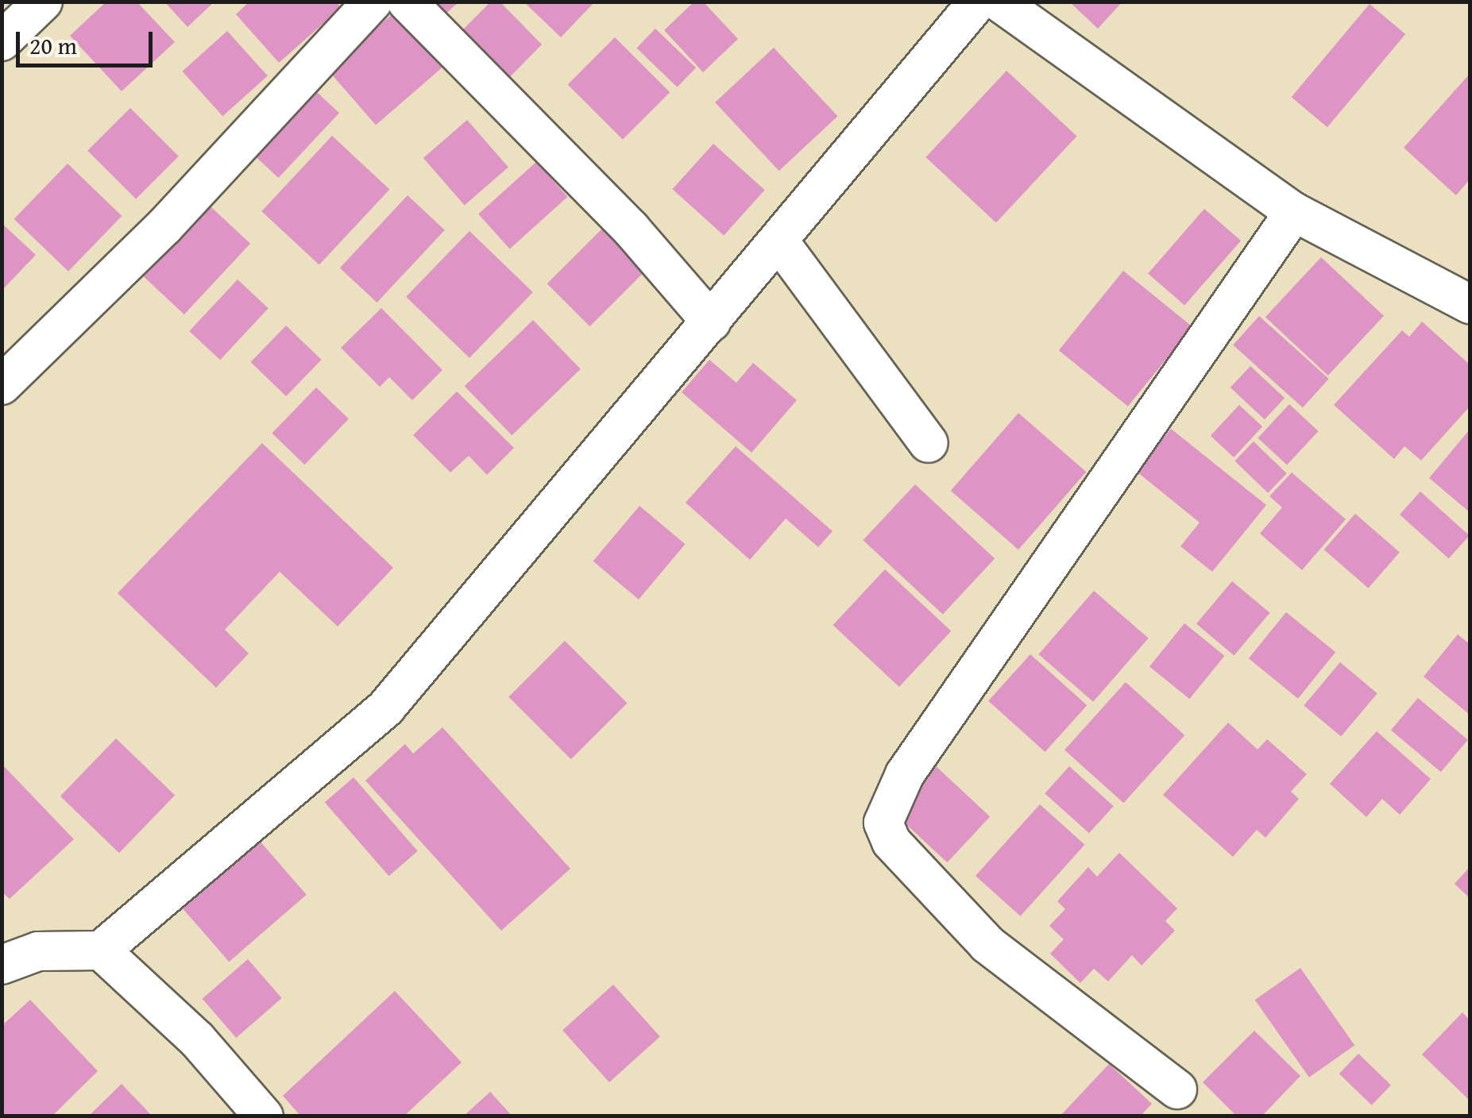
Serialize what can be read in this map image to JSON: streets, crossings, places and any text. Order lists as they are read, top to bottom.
{
  "scale_bar": "20 m"
}
